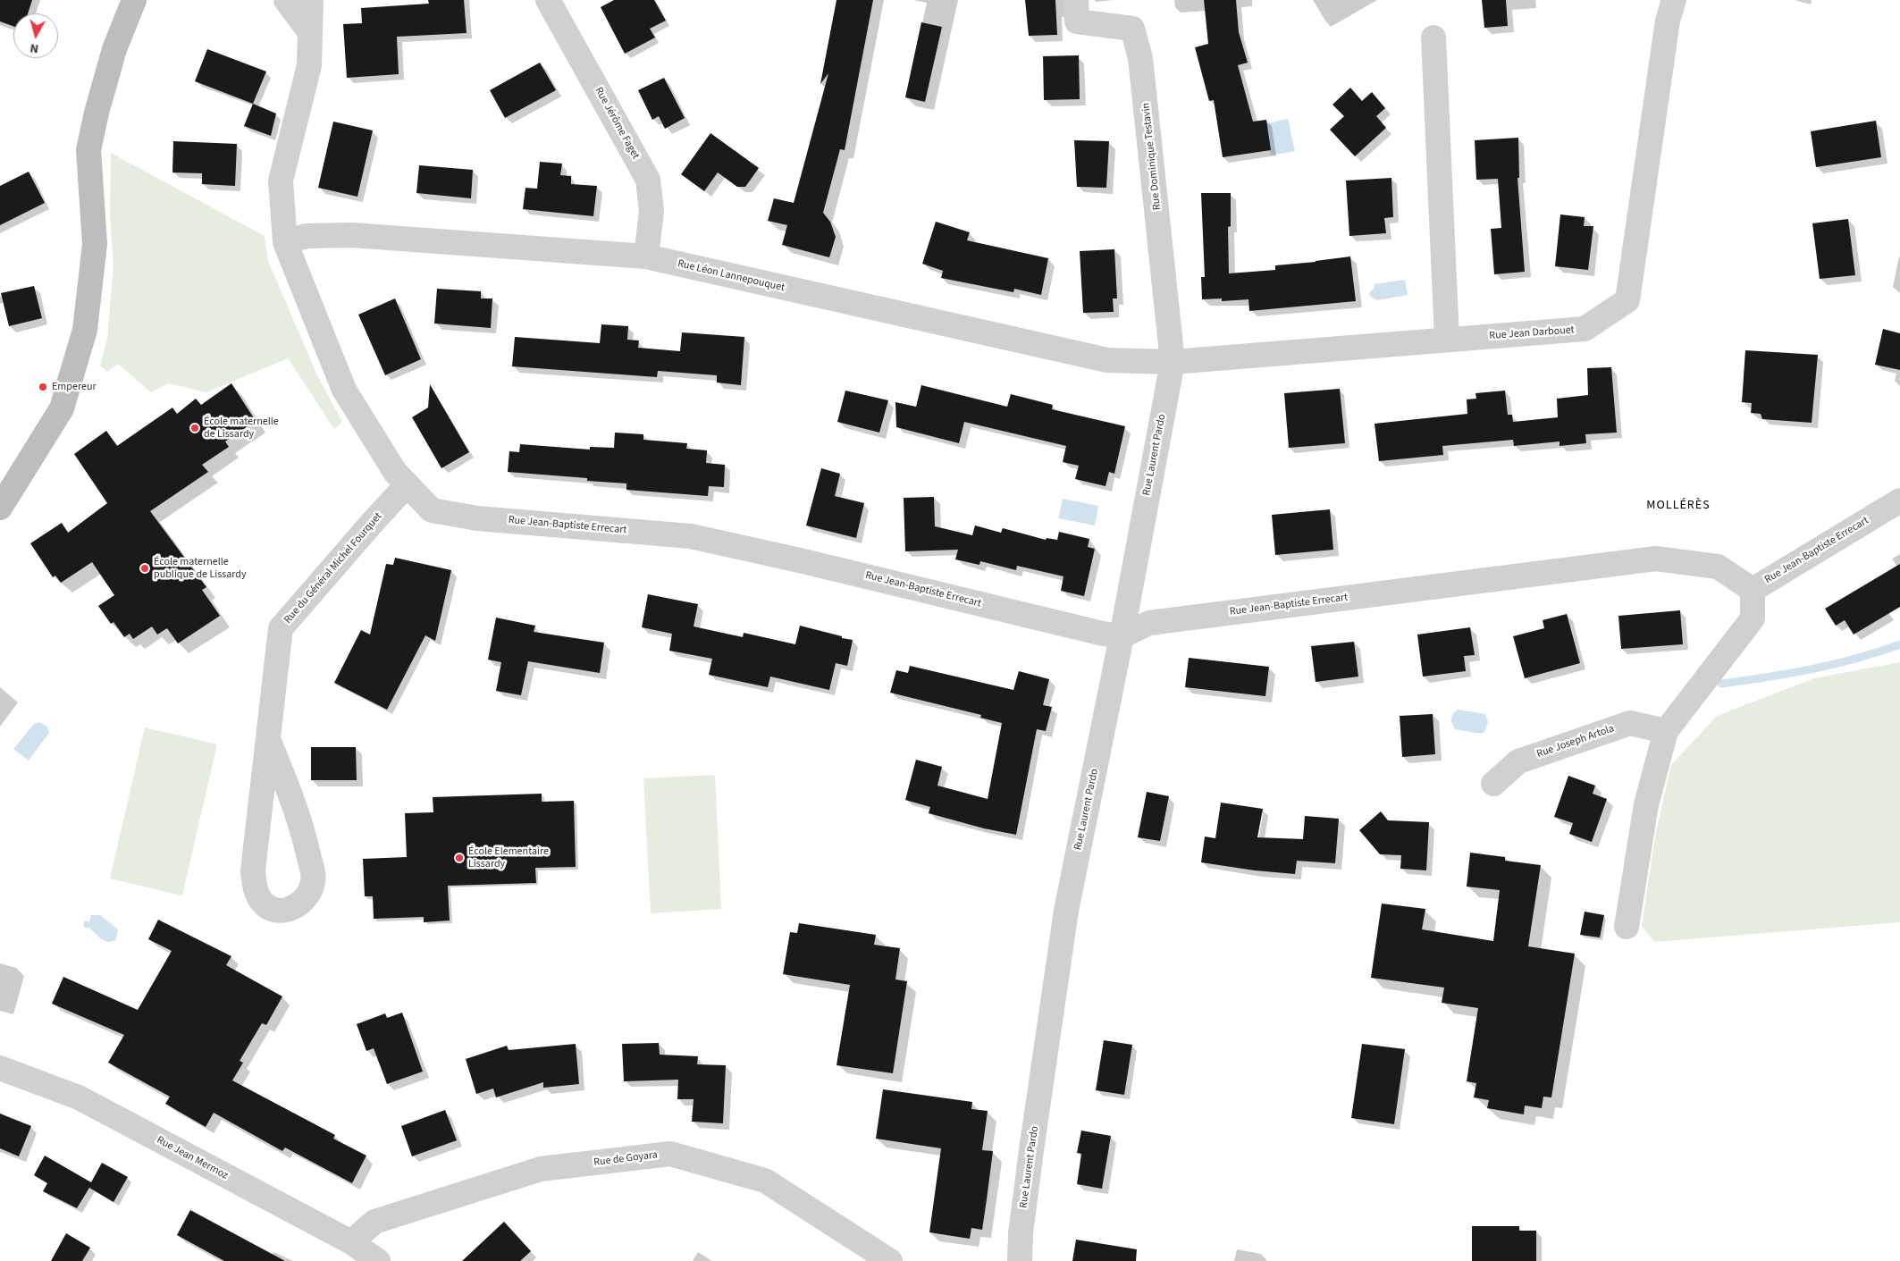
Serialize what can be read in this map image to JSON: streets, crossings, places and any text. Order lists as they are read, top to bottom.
{
  "streets": {
    "street": [
      "Rue Jérôme Faget",
      "Rue Dominique Testavin",
      "Rue Léon Lannepouquet",
      "Rue Jean Darbouet",
      "Rue Laurent Pardo",
      "Rue Jean-Baptiste Errecart",
      "Rue du Général Michel Fourquet",
      "Rue Joseph Artola",
      "Rue Jean Mermoz",
      "Rue de Goyara"
    ]
  },
  "crossings": [
    ["Rue Jérôme Faget", "Rue Léon Lannepouquet"],
    ["Rue Dominique Testavin", "Rue Léon Lannepouquet"],
    ["Rue Dominique Testavin", "Rue Jean Darbouet"],
    ["Rue Dominique Testavin", "Rue Laurent Pardo"],
    ["Rue Léon Lannepouquet", "Rue Jean Darbouet"],
    ["Rue Léon Lannepouquet", "Rue Laurent Pardo"],
    ["Rue Léon Lannepouquet", "Rue Jean-Baptiste Errecart"],
    ["Rue Jean Darbouet", "Rue Laurent Pardo"],
    ["Rue Laurent Pardo", "Rue Jean-Baptiste Errecart"],
    ["Rue Jean-Baptiste Errecart", "Rue du Général Michel Fourquet"],
    ["Rue Jean Mermoz", "Rue de Goyara"]
  ],
  "districts": ["MOLLÉRÈS"],
  "places": [
    "Empereur",
    "École maternelle de Lissardy",
    "École maternelle publique de Lissardy",
    "École Elementaire Lissardy"
  ],
  "north": "bottom"
}
